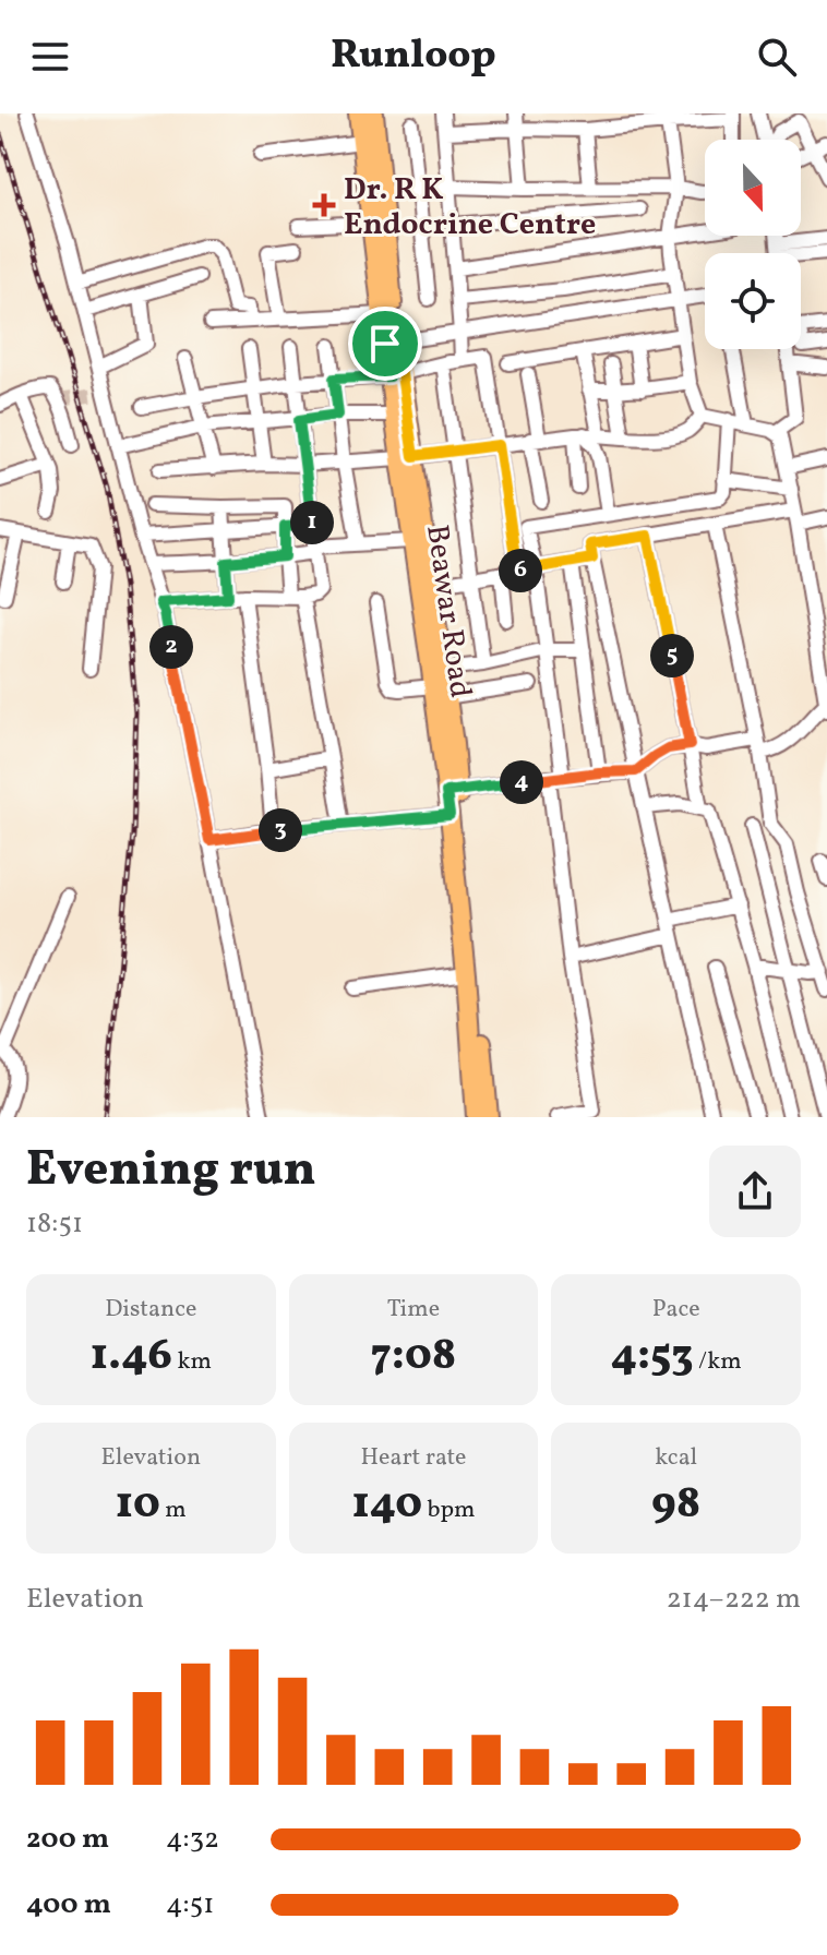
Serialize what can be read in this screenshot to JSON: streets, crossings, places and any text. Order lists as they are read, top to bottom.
{
  "streets": {
    "main road": ["Beawar Road"]
  },
  "places": {
    "health": ["Dr. R K Endocrine Centre"]
  },
  "north": "bottom",
  "page": {
    "header": "Runloop",
    "pins": [
      "1",
      "6",
      "2",
      "5",
      "4",
      "3"
    ],
    "heading": ["Evening run", "18:51"],
    "stats": [
      ["Distance", "1.46 km"],
      ["Time", "7:08"],
      ["Pace", "4:53 /km"],
      ["Elevation", "10 m"],
      ["Heart rate", "140 bpm"],
      ["kcal", "98"]
    ],
    "chart": ["Elevation", "214–222 m"],
    "list": [
      {
        "name": "200 m",
        "note": "4:32"
      },
      {
        "name": "400 m",
        "note": "4:51"
      }
    ]
  }
}
